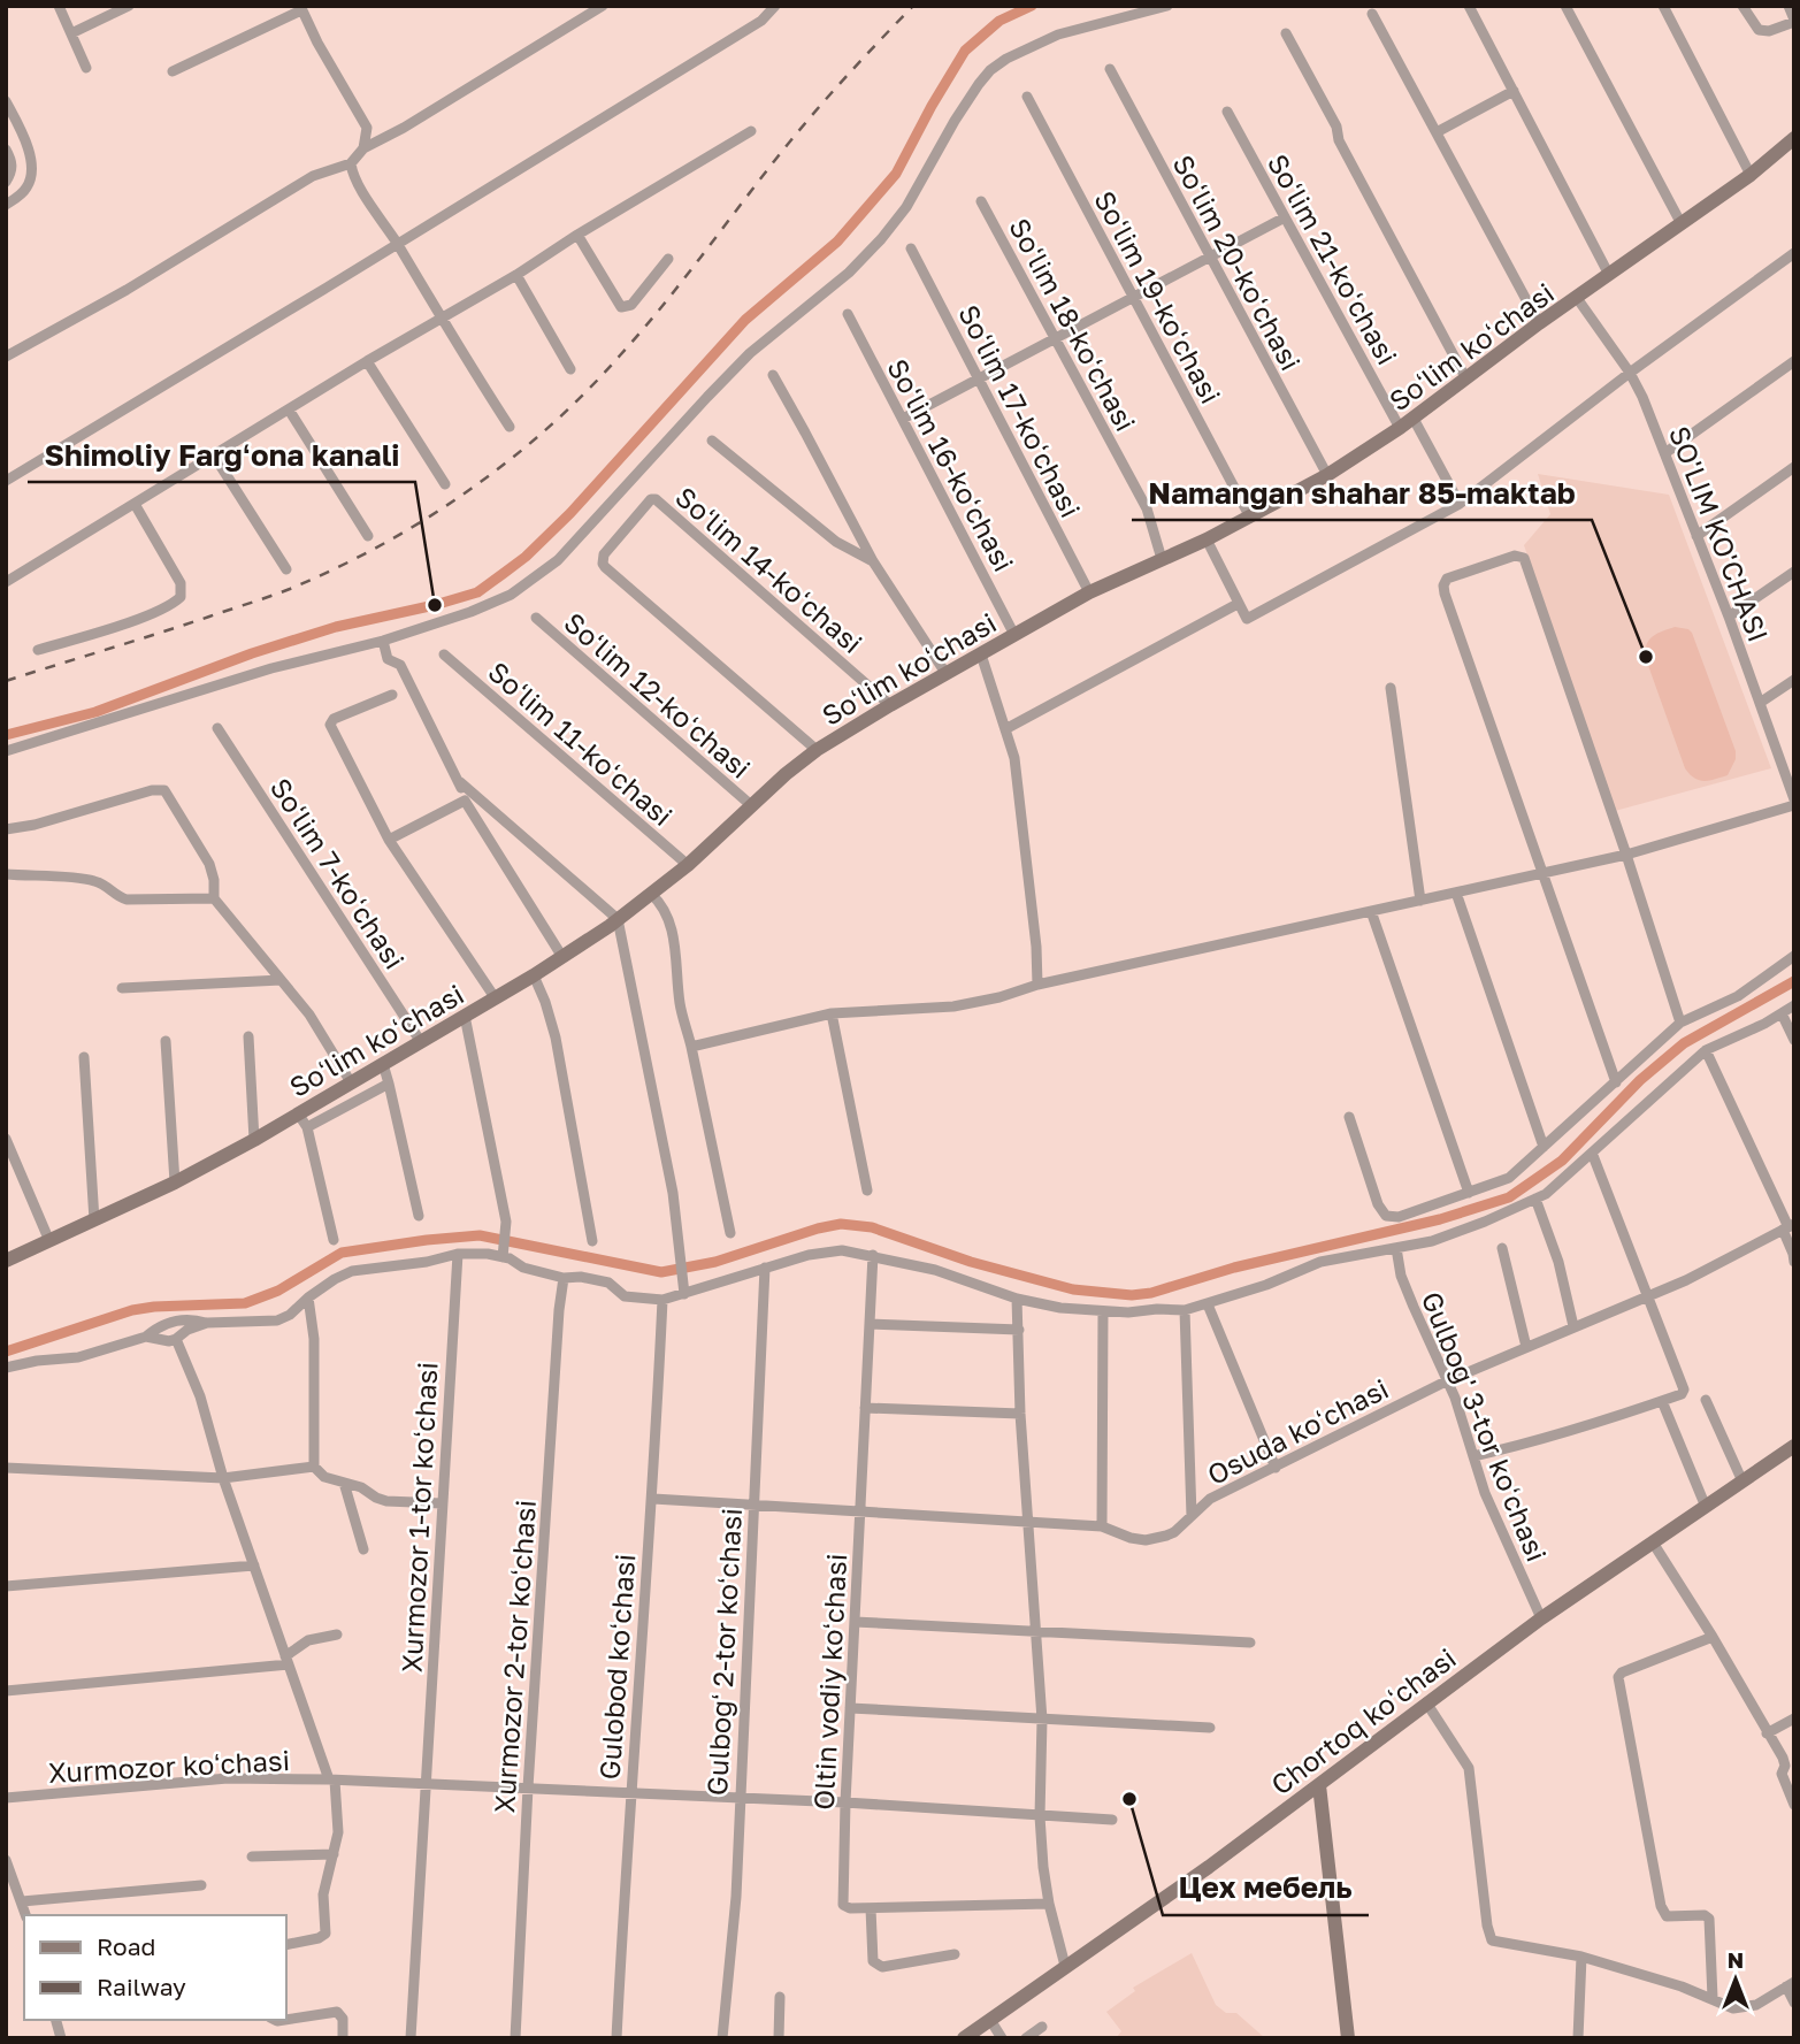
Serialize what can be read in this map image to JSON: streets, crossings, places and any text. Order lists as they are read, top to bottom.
{
  "streets": {
    "street": [
      "Soʻlim 21-koʻchasi",
      "Soʻlim 20-koʻchasi",
      "Soʻlim 19-koʻchasi",
      "Soʻlim 18-koʻchasi",
      "Soʻlim koʻchasi",
      "Soʻlim 17-koʻchasi",
      "Soʻlim 16-koʻchasi",
      "SO'LIM KO'CHASI",
      "Soʻlim 14-koʻchasi",
      "Soʻlim 12-koʻchasi",
      "Soʻlim 11-koʻchasi",
      "Soʻlim 7-koʻchasi",
      "Gulbog' 3-tor koʻchasi",
      "Osuda koʻchasi",
      "Xurmozor 1-tor koʻchasi",
      "Gulbogʻ 2-tor koʻchasi",
      "Xurmozor 2-tor koʻchasi",
      "Gulobod koʻchasi",
      "Oltin vodiy koʻchasi",
      "Chortoq koʻchasi",
      "Xurmozor koʻchasi"
    ]
  },
  "crossings": [
    ["Soʻlim 21-koʻchasi", "Soʻlim koʻchasi"],
    ["Soʻlim 20-koʻchasi", "Soʻlim koʻchasi"],
    ["Soʻlim 19-koʻchasi", "Soʻlim koʻchasi"],
    ["Soʻlim 18-koʻchasi", "Soʻlim koʻchasi"],
    ["Soʻlim koʻchasi", "Soʻlim 17-koʻchasi"],
    ["Soʻlim koʻchasi", "Soʻlim 16-koʻchasi"],
    ["Soʻlim koʻchasi", "SO'LIM KO'CHASI"],
    ["Soʻlim koʻchasi", "Soʻlim 14-koʻchasi"],
    ["Soʻlim koʻchasi", "Soʻlim 12-koʻchasi"],
    ["Soʻlim koʻchasi", "Soʻlim 11-koʻchasi"],
    ["Soʻlim koʻchasi", "Soʻlim 7-koʻchasi"],
    ["Gulbog' 3-tor koʻchasi", "Osuda koʻchasi"],
    ["Gulbog' 3-tor koʻchasi", "Chortoq koʻchasi"],
    ["Osuda koʻchasi", "Gulbogʻ 2-tor koʻchasi"],
    ["Osuda koʻchasi", "Gulobod koʻchasi"],
    ["Osuda koʻchasi", "Oltin vodiy koʻchasi"],
    ["Xurmozor 1-tor koʻchasi", "Xurmozor koʻchasi"],
    ["Gulbogʻ 2-tor koʻchasi", "Xurmozor koʻchasi"],
    ["Xurmozor 2-tor koʻchasi", "Xurmozor koʻchasi"],
    ["Gulobod koʻchasi", "Xurmozor koʻchasi"],
    ["Oltin vodiy koʻchasi", "Xurmozor koʻchasi"]
  ],
  "places": ["Shimoliy Fargʻona kanali", "Namangan shahar 85-maktab", "Цех мебель"],
  "legend": ["Road", "Railway"],
  "north": "top"
}
